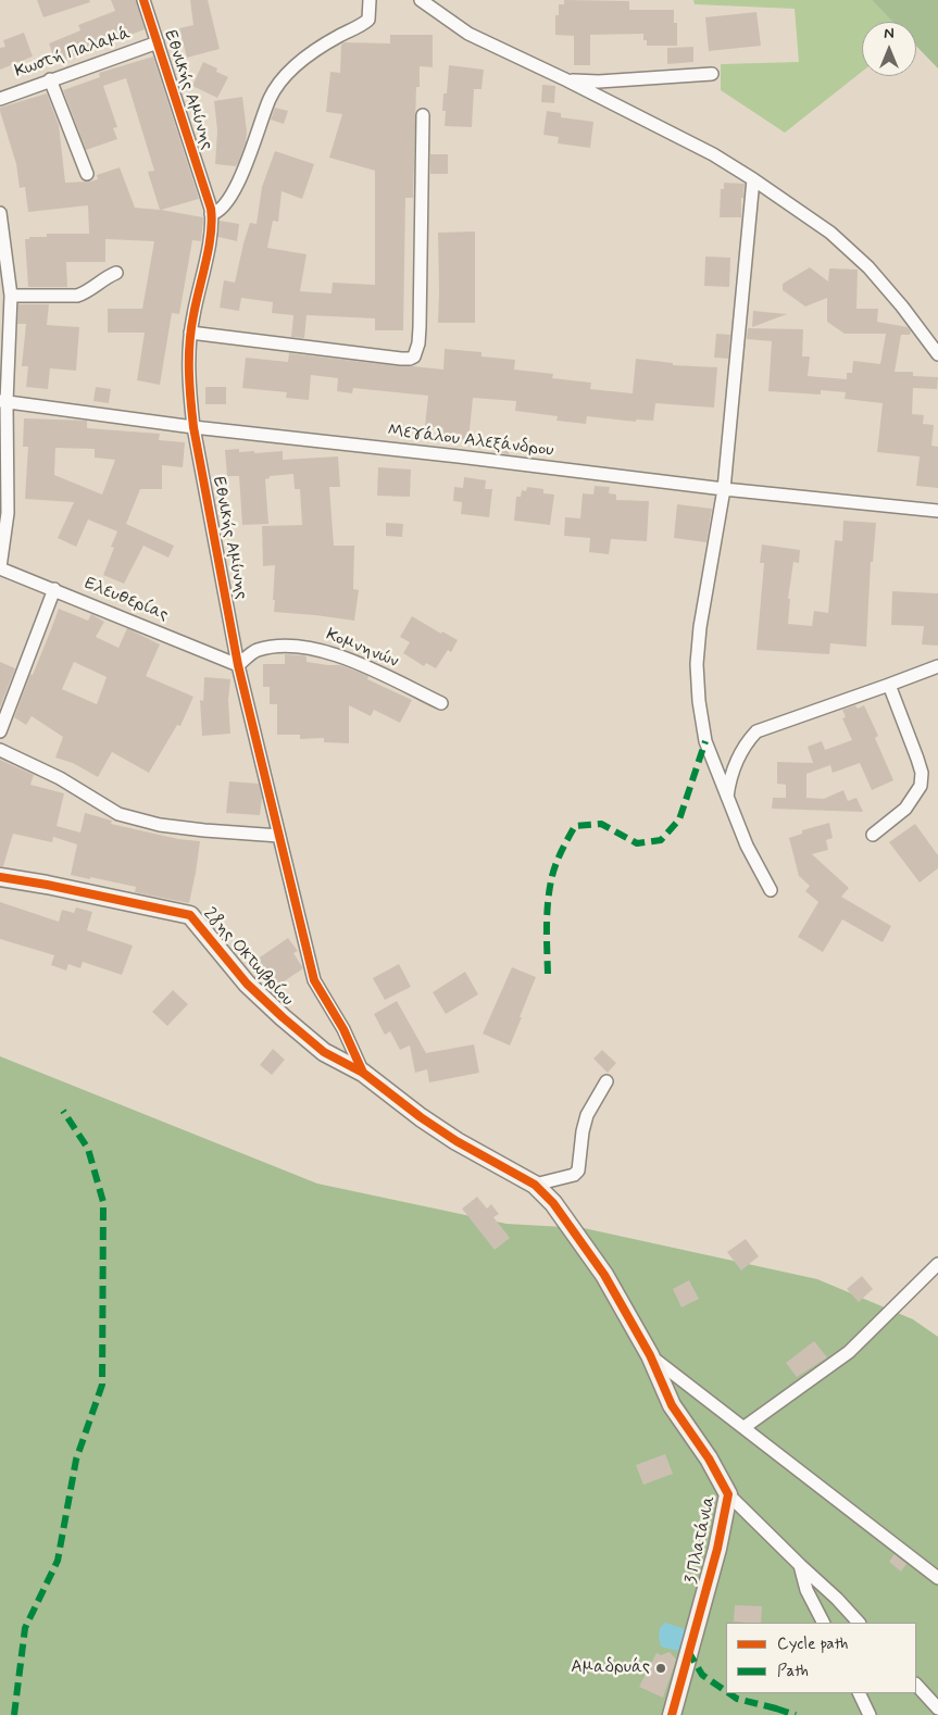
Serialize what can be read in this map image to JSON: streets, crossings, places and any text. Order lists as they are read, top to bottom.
{
  "streets": {
    "street": [
      "Κωστή Παλαμά",
      "Εθνικής Αμύνης",
      "Μεγάλου Αλεξάνδρου",
      "Ελευθερίας",
      "Κομνηνών",
      "28ης Οκτωβρίου",
      "3 Πλατάνια"
    ]
  },
  "crossings": [
    ["Κωστή Παλαμά", "Εθνικής Αμύνης"],
    ["Εθνικής Αμύνης", "Μεγάλου Αλεξάνδρου"],
    ["Εθνικής Αμύνης", "Ελευθερίας"],
    ["Εθνικής Αμύνης", "Κομνηνών"],
    ["Εθνικής Αμύνης", "28ης Οκτωβρίου"],
    ["Ελευθερίας", "Κομνηνών"],
    ["28ης Οκτωβρίου", "3 Πλατάνια"]
  ],
  "places": ["Αμαδρυάς"],
  "legend": ["Cycle path", "Path"],
  "north": "top"
}
